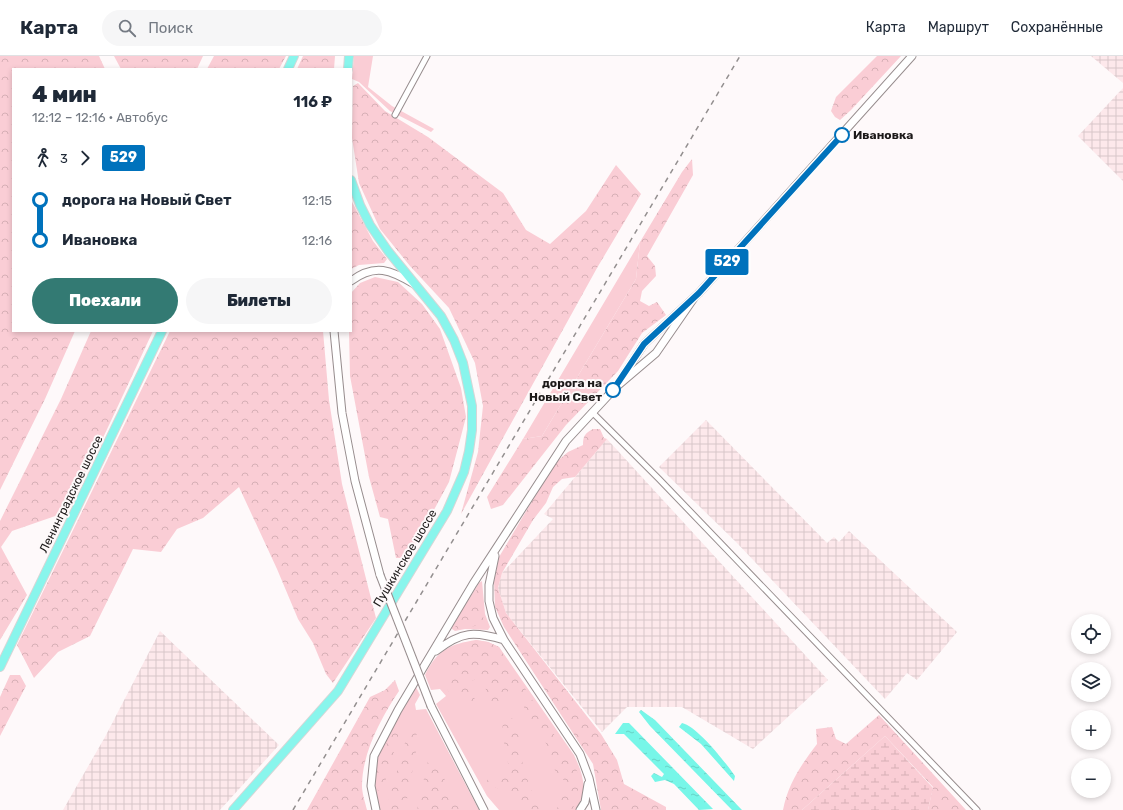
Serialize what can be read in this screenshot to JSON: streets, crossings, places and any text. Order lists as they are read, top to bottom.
{
  "streets": {
    "main road": ["Ленинградское шоссе", "Пушкинское шоссе"]
  },
  "places": ["Ивановка", "дорога на Новый Свет"],
  "lines": ["bus line 529"],
  "page": {
    "header": "Карта",
    "search": "Поиск",
    "nav": ["Карта", "Маршрут", "Сохранённые"],
    "on_map": "529",
    "heading": ["4 мин", "12:12 – 12:16 · Автобус", "116 ₽"],
    "legs": ["3", "529"],
    "list": [
      {
        "name": "дорога на Новый Свет",
        "value": "12:15"
      },
      {
        "name": "Ивановка",
        "value": "12:16"
      }
    ],
    "buttons": ["Поехали", "Билеты"],
    "map_buttons": ["+", "−"]
  }
}
